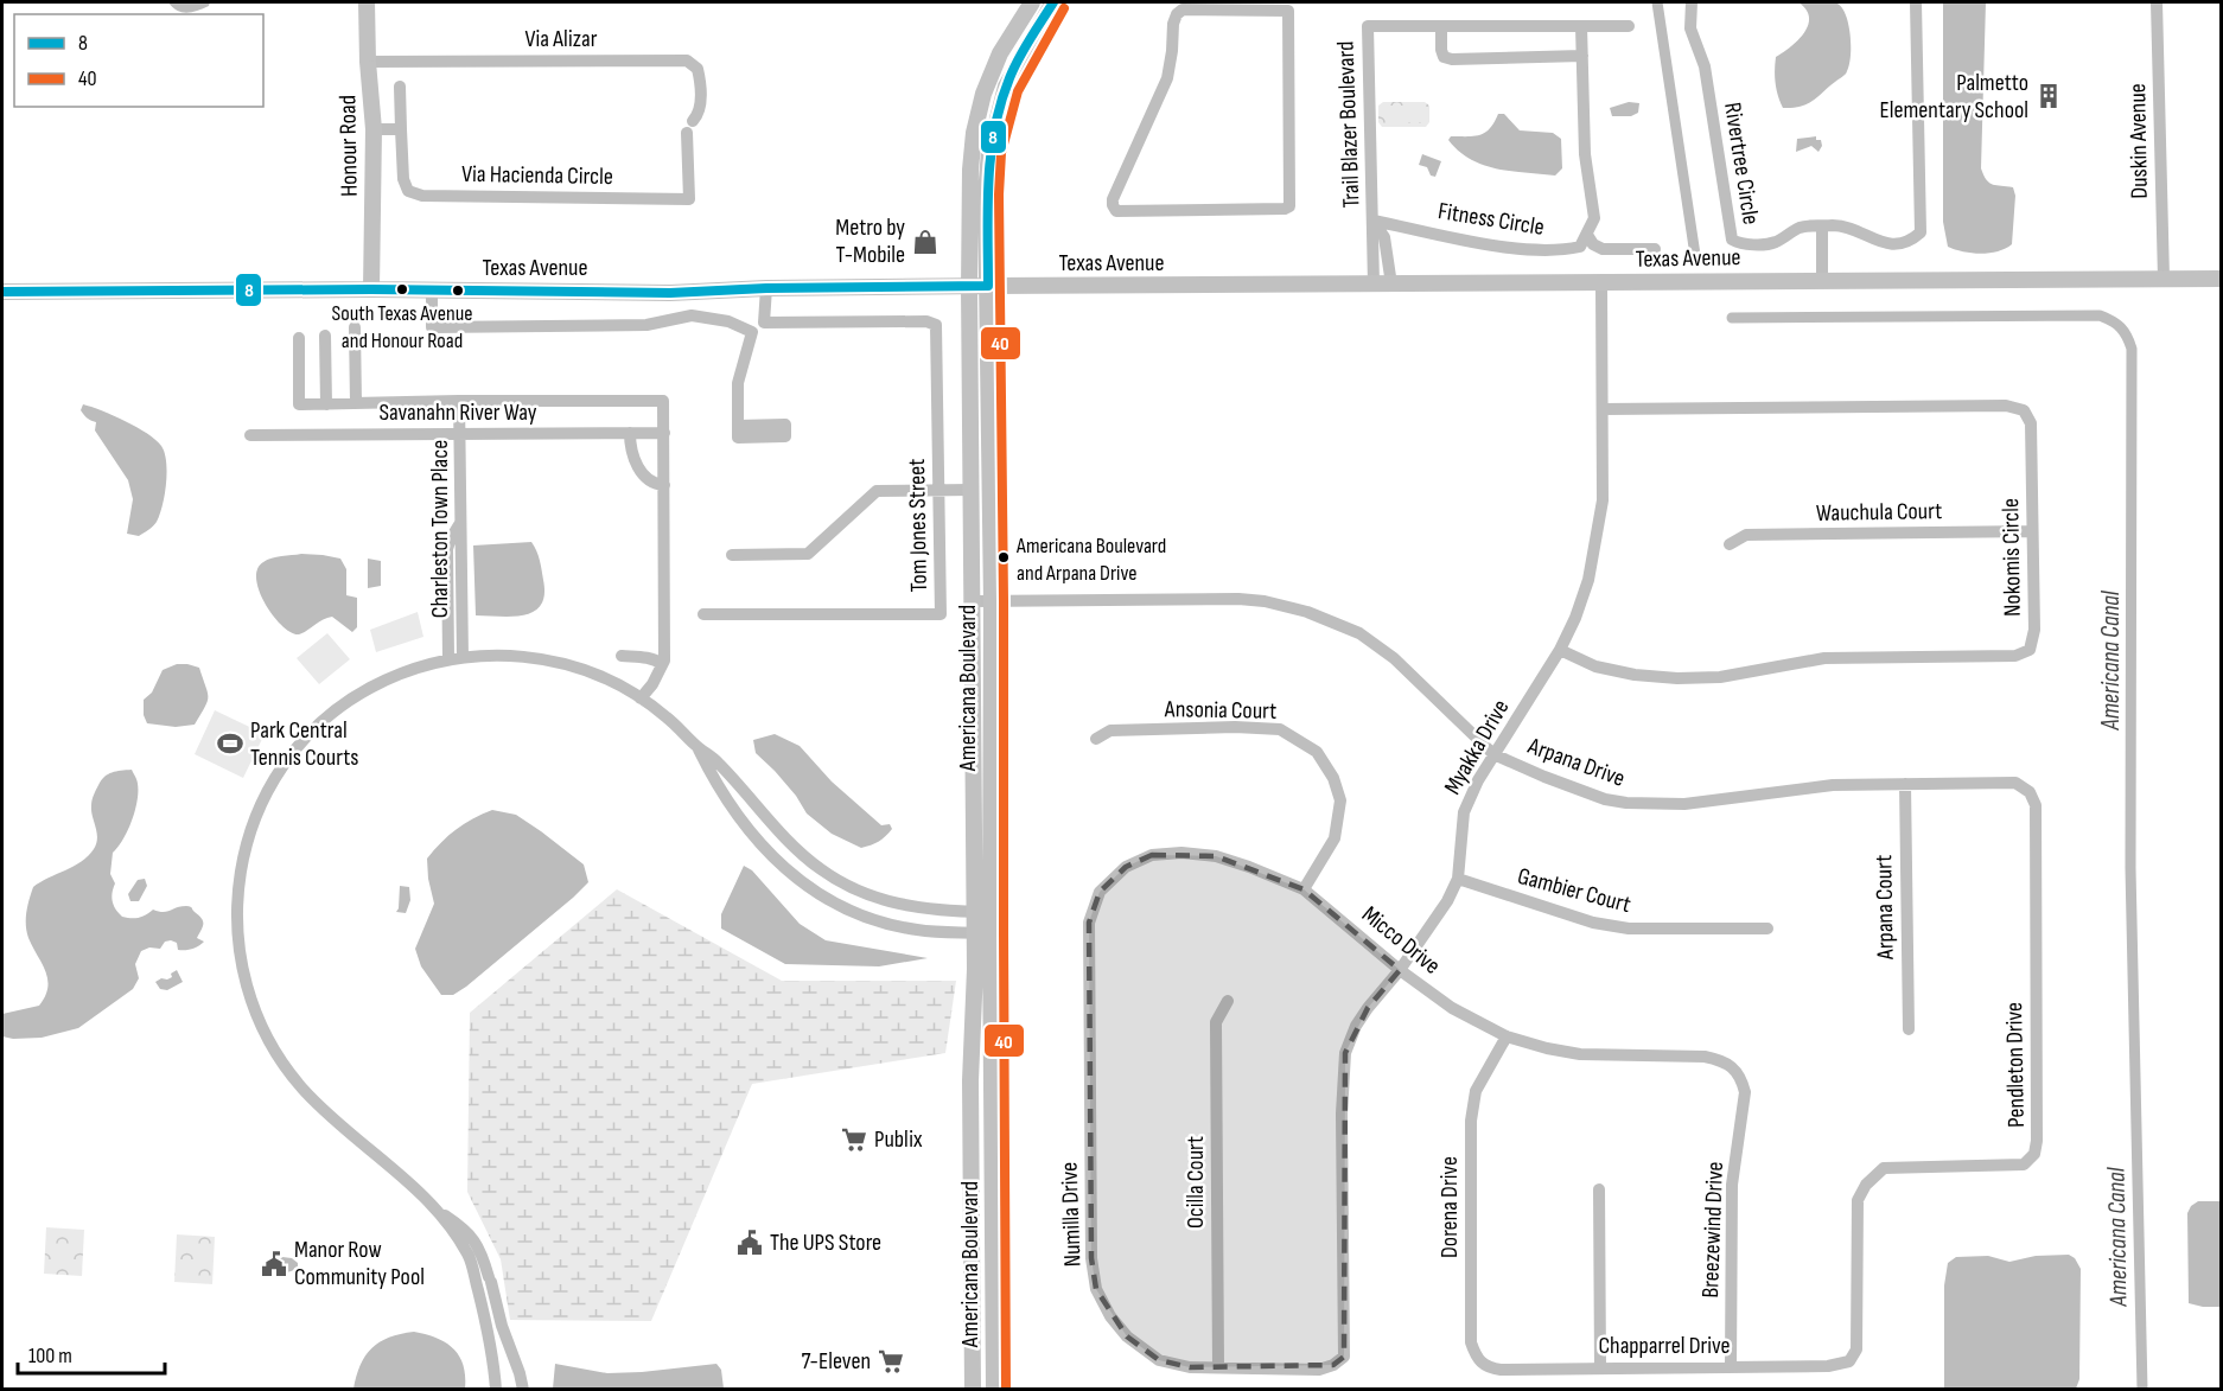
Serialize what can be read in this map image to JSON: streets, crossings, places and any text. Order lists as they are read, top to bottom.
{
  "streets": {
    "main road": ["Honour Road", "Texas Avenue", "Americana Boulevard"],
    "street": [
      "Via Alizar",
      "Trail Blazer Boulevard",
      "Duskin Avenue",
      "Rivertree Circle",
      "Via Hacienda Circle",
      "Fitness Circle",
      "Savanahn River Way",
      "Wauchula Court",
      "Tom Jones Street",
      "Charleston Town Place",
      "Nokomis Circle",
      "Ansonia Court",
      "Myakka Drive",
      "Arpana Drive",
      "Gambier Court",
      "Arpana Court",
      "Micco Drive",
      "Pendleton Drive",
      "Ocilla Court",
      "Dorena Drive",
      "Numilla Drive",
      "Breezewind Drive",
      "Chapparrel Drive"
    ]
  },
  "crossings": [
    ["Via Alizar", "Honour Road"],
    ["Via Alizar", "Via Hacienda Circle"],
    ["Trail Blazer Boulevard", "Fitness Circle"],
    ["Trail Blazer Boulevard", "Texas Avenue"],
    ["Duskin Avenue", "Texas Avenue"],
    ["Honour Road", "Texas Avenue"],
    ["Texas Avenue", "Tom Jones Street"],
    ["Texas Avenue", "Americana Boulevard"],
    ["Texas Avenue", "Myakka Drive"],
    ["Savanahn River Way", "Charleston Town Place"],
    ["Wauchula Court", "Nokomis Circle"],
    ["Nokomis Circle", "Myakka Drive"],
    ["Americana Boulevard", "Arpana Drive"],
    ["Ansonia Court", "Micco Drive"],
    ["Myakka Drive", "Arpana Drive"],
    ["Myakka Drive", "Gambier Court"],
    ["Myakka Drive", "Micco Drive"],
    ["Myakka Drive", "Numilla Drive"],
    ["Arpana Drive", "Arpana Court"],
    ["Arpana Drive", "Pendleton Drive"],
    ["Micco Drive", "Dorena Drive"],
    ["Micco Drive", "Numilla Drive"],
    ["Micco Drive", "Breezewind Drive"],
    ["Pendleton Drive", "Chapparrel Drive"],
    ["Ocilla Court", "Numilla Drive"],
    ["Dorena Drive", "Chapparrel Drive"],
    ["Breezewind Drive", "Chapparrel Drive"]
  ],
  "water": ["Americana Canal"],
  "places": {
    "building": ["Palmetto Elementary School"],
    "shop": ["Metro by T-Mobile"],
    "other": ["South Texas Avenue and Honour Road", "Americana Boulevard and Arpana Drive"],
    "sports": ["Park Central Tennis Courts"],
    "supermarket": ["Publix", "7-Eleven"],
    "public building": ["The UPS Store", "Manor Row Community Pool"]
  },
  "lines": ["transit line 8", "transit line 40"],
  "legend": ["8", "40"],
  "scale_bar": "100 m"
}
